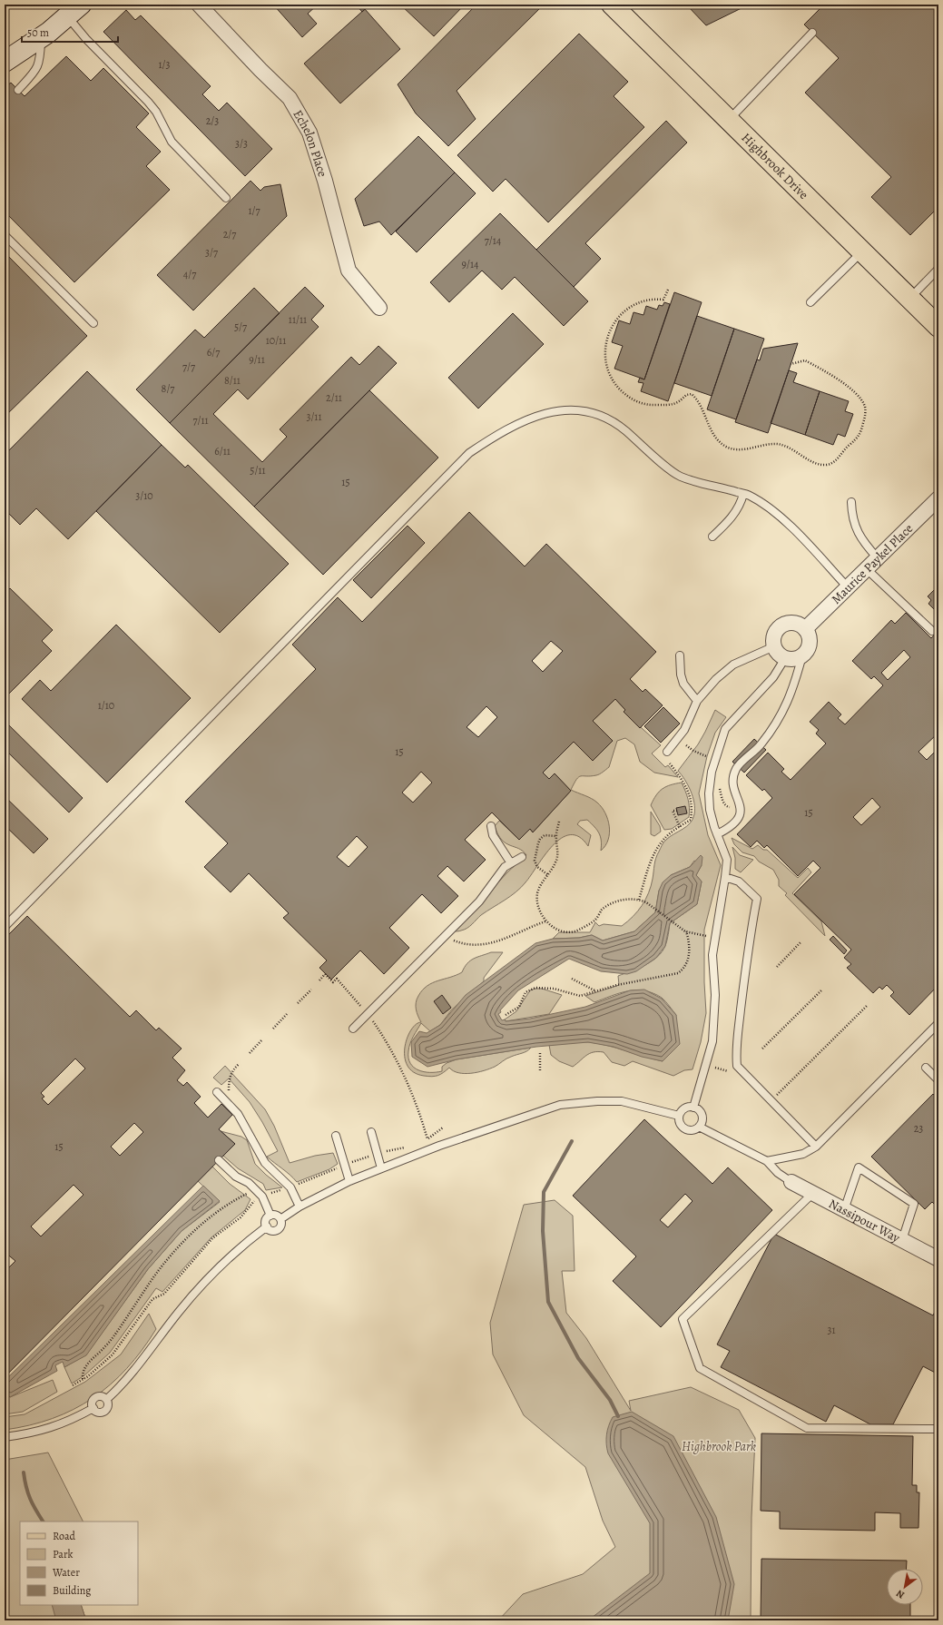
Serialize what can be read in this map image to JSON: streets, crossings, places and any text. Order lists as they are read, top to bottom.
{
  "streets": {
    "main road": ["Highbrook Drive"],
    "street": ["Echelon Place", "Maurice Paykel Place", "Nassipour Way"]
  },
  "parks": ["Highbrook Park"],
  "house_numbers": [
    "1/3",
    "2/3",
    "3/3",
    "1/7",
    "2/7",
    "7/14",
    "3/7",
    "9/14",
    "4/7",
    "11/11",
    "5/7",
    "10/11",
    "6/7",
    "9/11",
    "7/7",
    "8/11",
    "8/7",
    "2/11",
    "3/11",
    "7/11",
    "6/11",
    "5/11",
    "15",
    "3/10",
    "1/10",
    "15",
    "15",
    "23",
    "15",
    "31"
  ],
  "legend": [
    "Road",
    "Park",
    "Water",
    "Building"
  ],
  "scale_bar": "50 m",
  "north": "bottom left"
}
